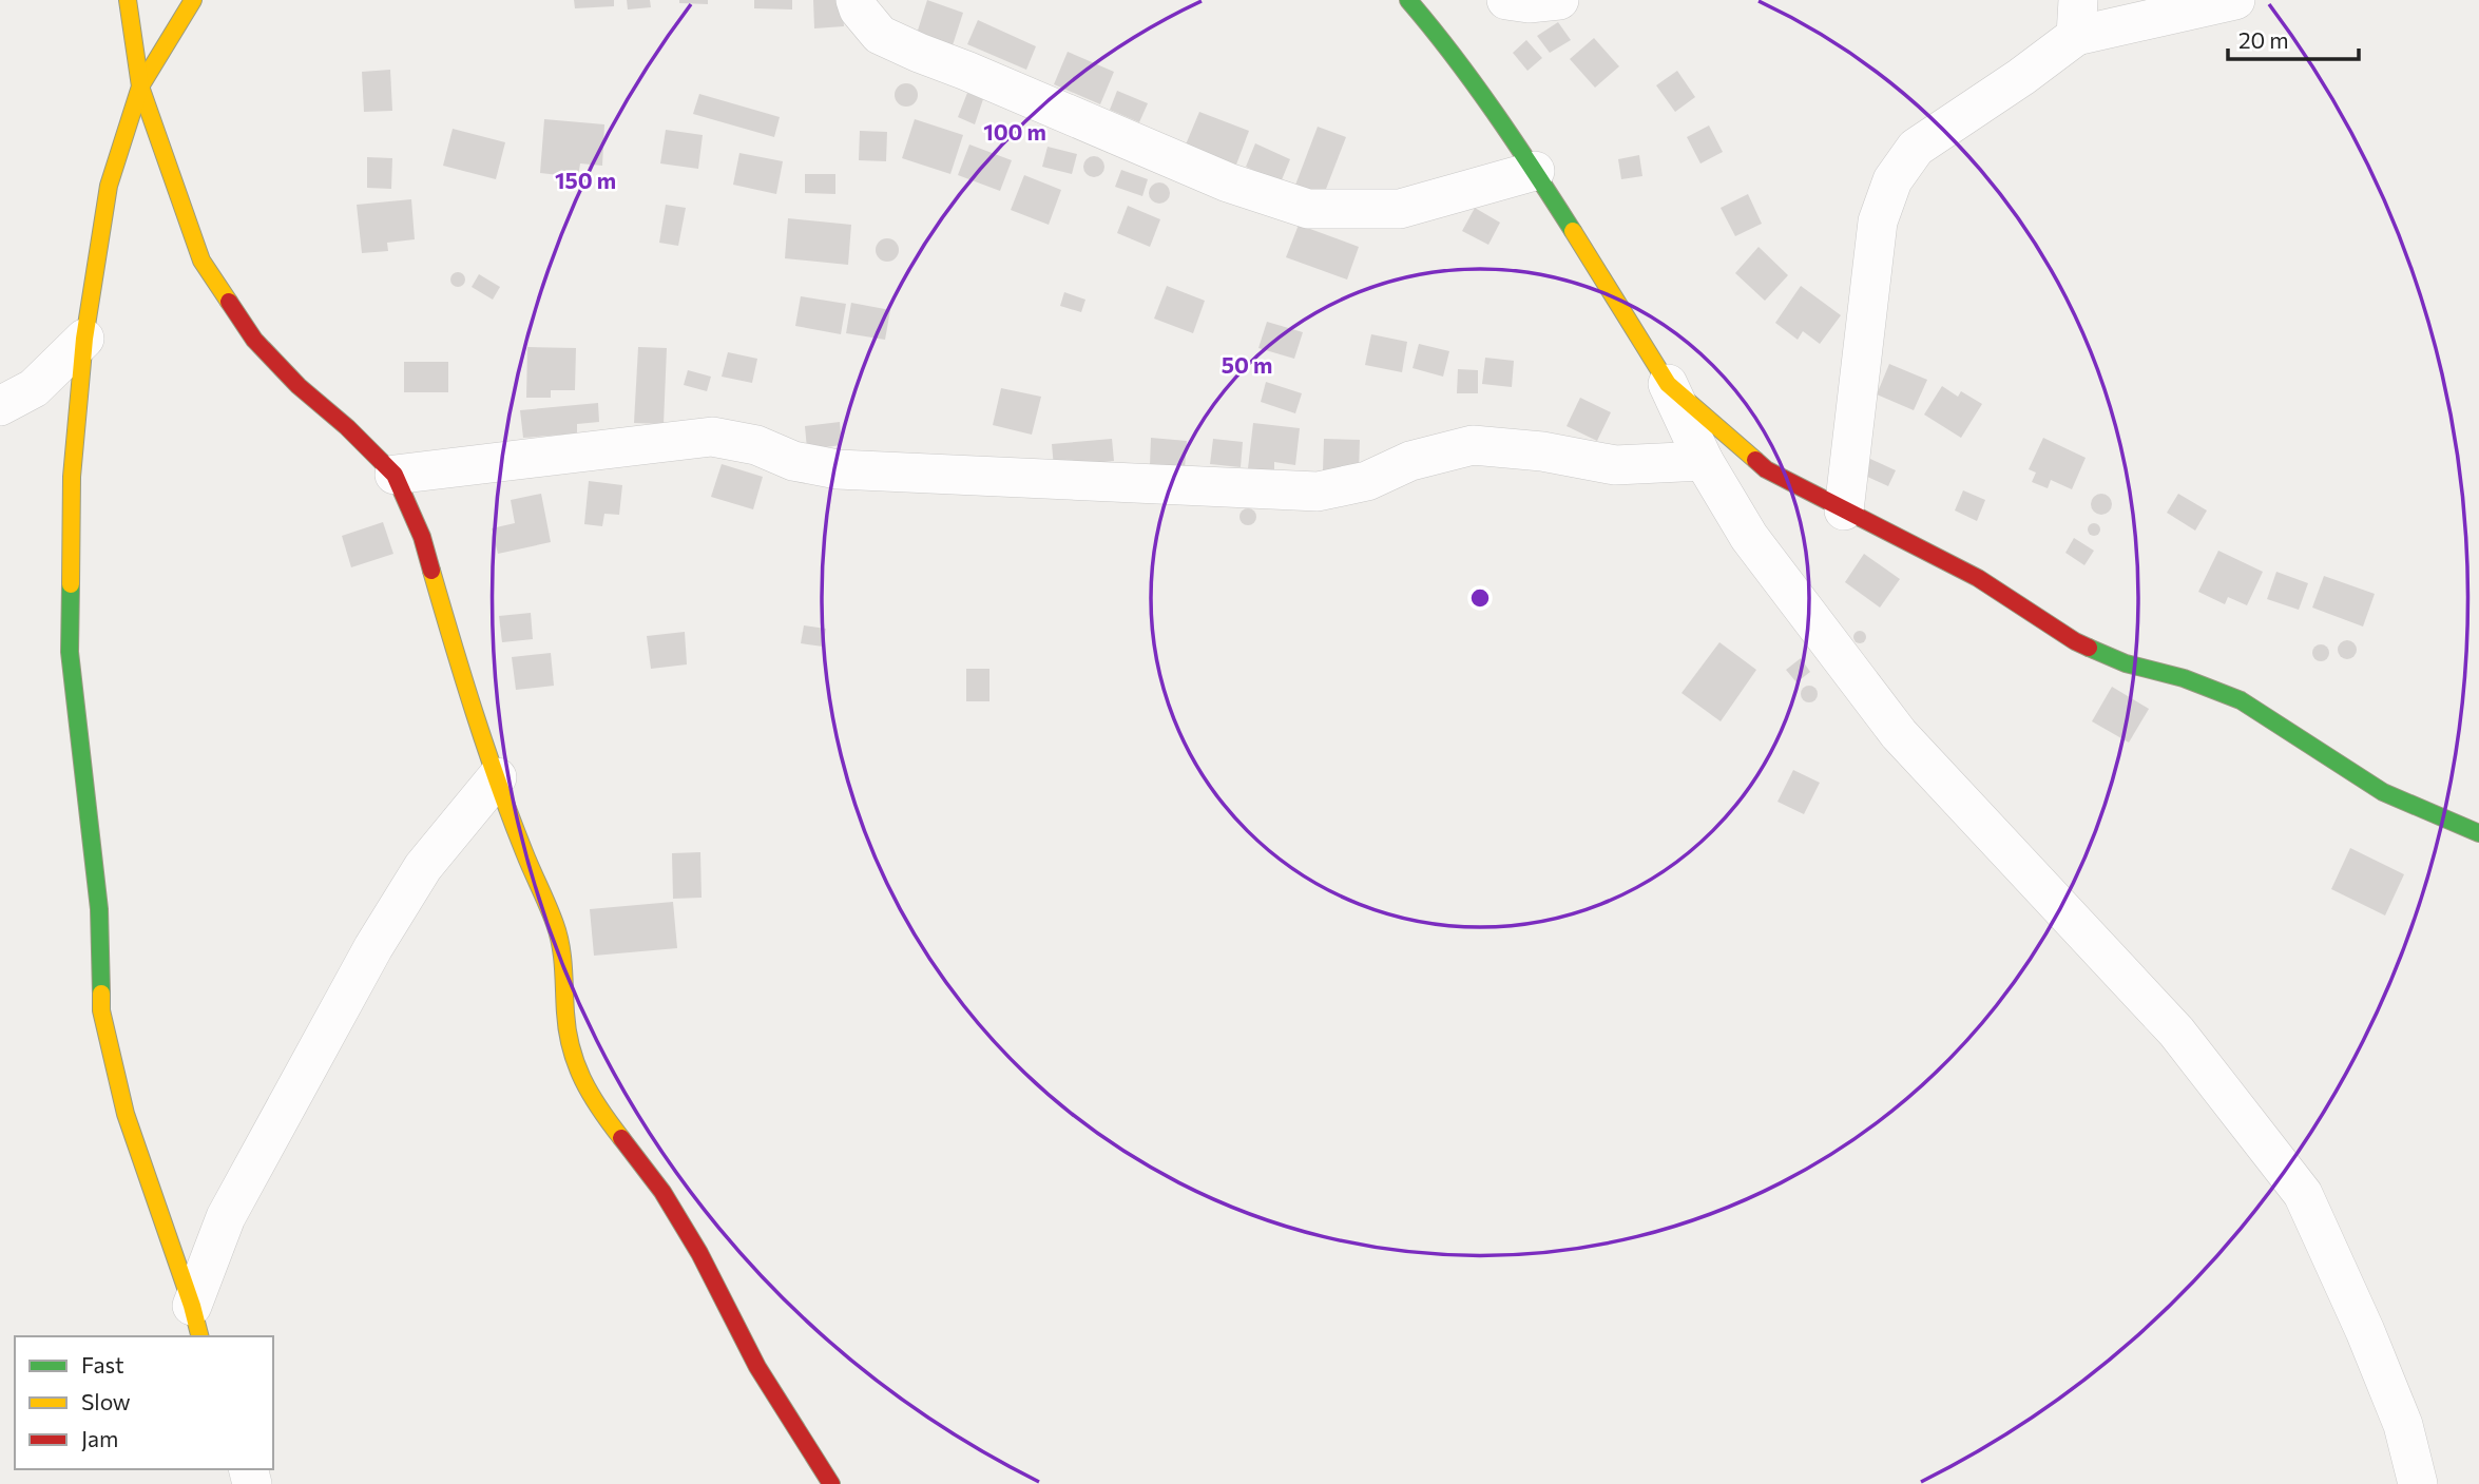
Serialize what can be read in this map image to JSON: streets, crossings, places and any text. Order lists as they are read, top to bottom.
{
  "legend": ["Fast", "Slow", "Jam"],
  "scale_bar": "20 m",
  "rings": ["100 m", "150 m", "50 m"]
}
